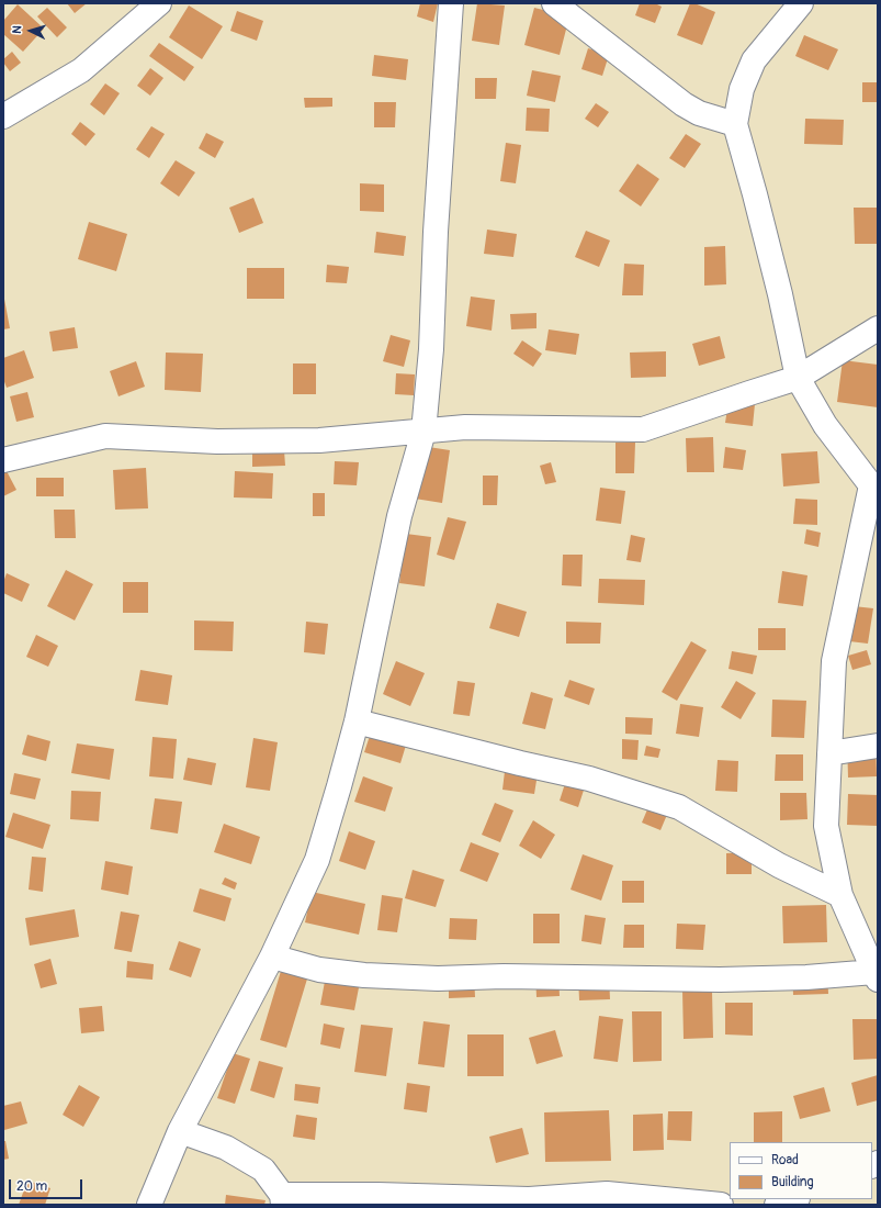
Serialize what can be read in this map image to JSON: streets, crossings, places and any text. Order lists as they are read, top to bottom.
{
  "legend": ["Road", "Building"],
  "scale_bar": "20 m",
  "north": "left"
}
